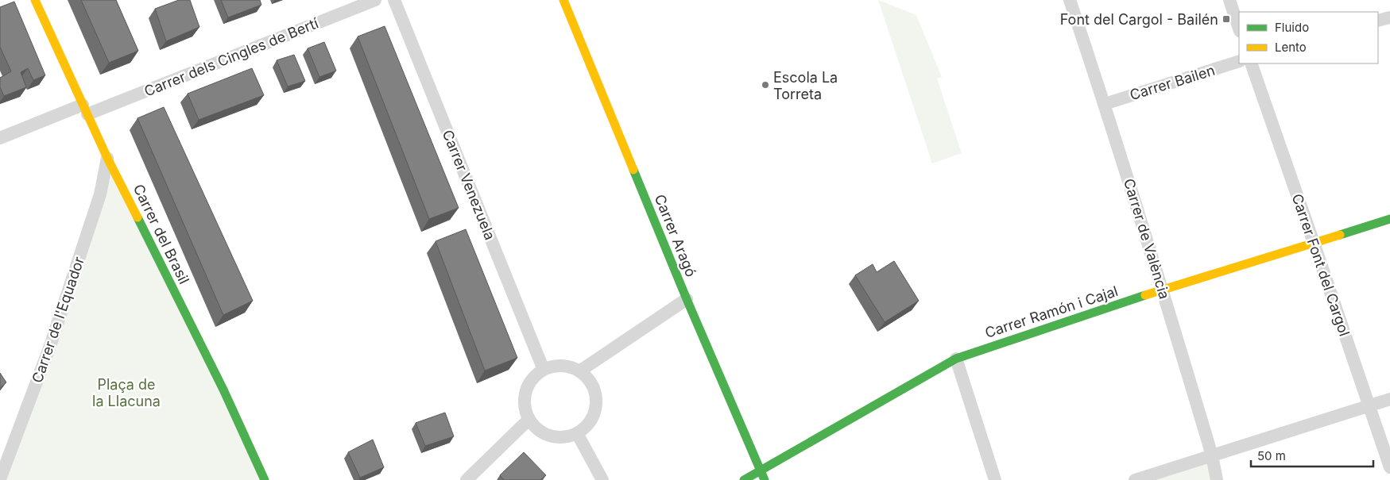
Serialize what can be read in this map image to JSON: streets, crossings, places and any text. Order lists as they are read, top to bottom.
{
  "streets": {
    "street": [
      "Carrer dels Cingles de Bertí",
      "Carrer Bailen",
      "Carrer Venezuela",
      "Carrer del Brasil",
      "Carrer Aragó",
      "Carrer de València",
      "Carrer Font del Cargol",
      "Carrer Ramón i Cajal",
      "Carrer de l'Equador"
    ]
  },
  "crossings": [
    ["Carrer dels Cingles de Bertí", "Carrer del Brasil"],
    ["Carrer Bailen", "Carrer de València"],
    ["Carrer del Brasil", "Carrer de l'Equador"],
    ["Carrer Aragó", "Carrer Ramón i Cajal"],
    ["Carrer de València", "Carrer Ramón i Cajal"],
    ["Carrer Font del Cargol", "Carrer Ramón i Cajal"]
  ],
  "parks": ["Plaça de la Llacuna"],
  "places": {
    "transit": ["Font del Cargol - Bailén"],
    "other": ["Escola La Torreta"]
  },
  "legend": ["Fluido", "Lento"],
  "scale_bar": "50 m"
}
